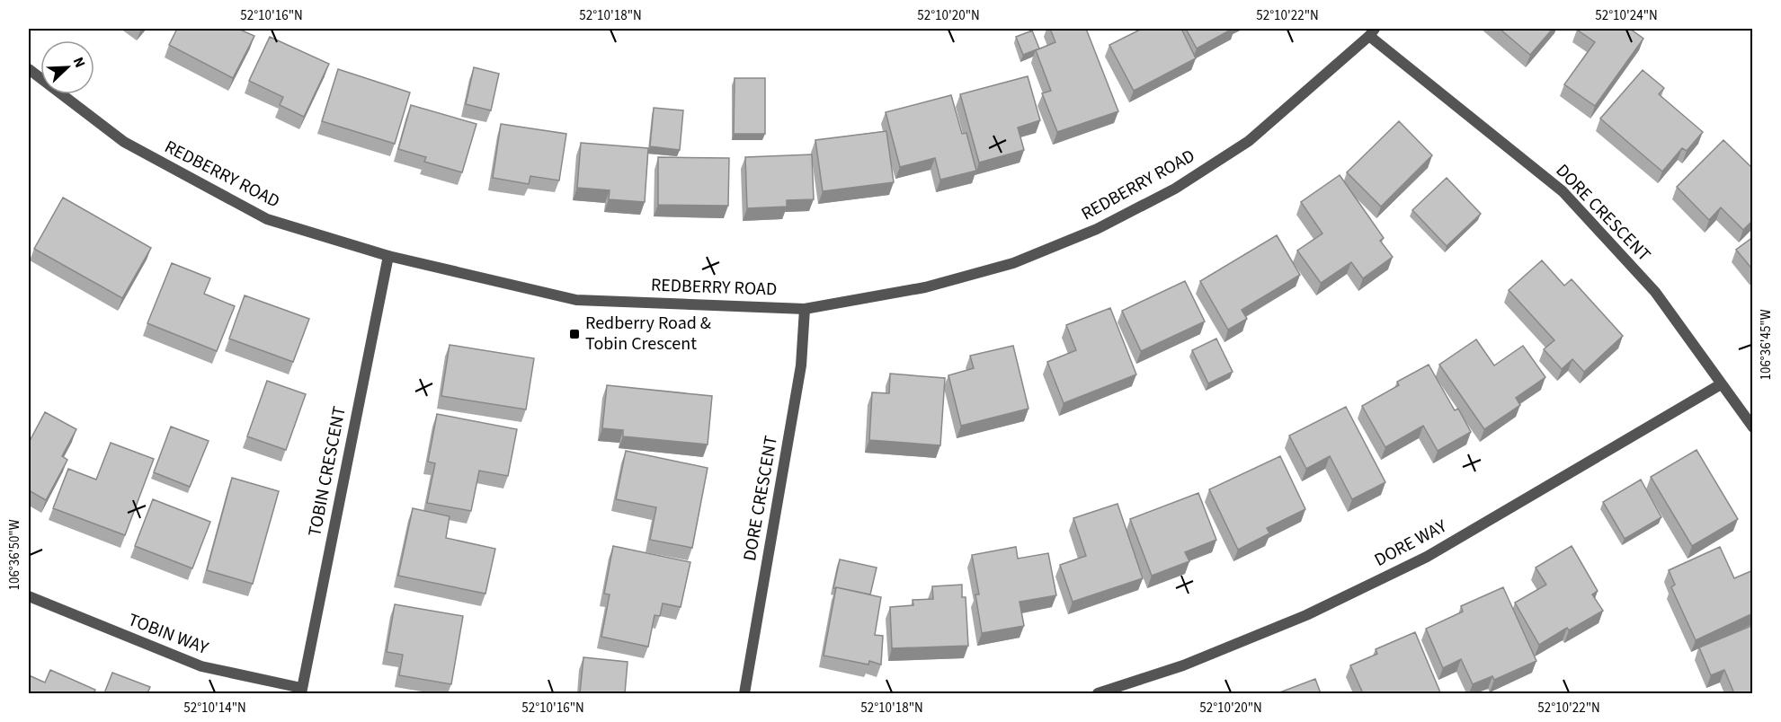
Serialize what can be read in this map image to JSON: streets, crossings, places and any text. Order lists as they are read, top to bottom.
{
  "streets": {
    "street": [
      "REDBERRY ROAD",
      "DORE CRESCENT",
      "TOBIN CRESCENT",
      "DORE WAY",
      "TOBIN WAY"
    ]
  },
  "crossings": [
    ["REDBERRY ROAD", "DORE CRESCENT"],
    ["REDBERRY ROAD", "TOBIN CRESCENT"],
    ["DORE CRESCENT", "DORE WAY"],
    ["TOBIN CRESCENT", "TOBIN WAY"]
  ],
  "places": {
    "transit": ["Redberry Road & Tobin Crescent"]
  },
  "north": "top right",
  "coordinates": [
    "52°10'16\"N",
    "52°10'18\"N",
    "52°10'20\"N",
    "52°10'22\"N",
    "52°10'24\"N",
    "106°36'45\"W",
    "106°36'50\"W",
    "52°10'14\"N"
  ]
}
